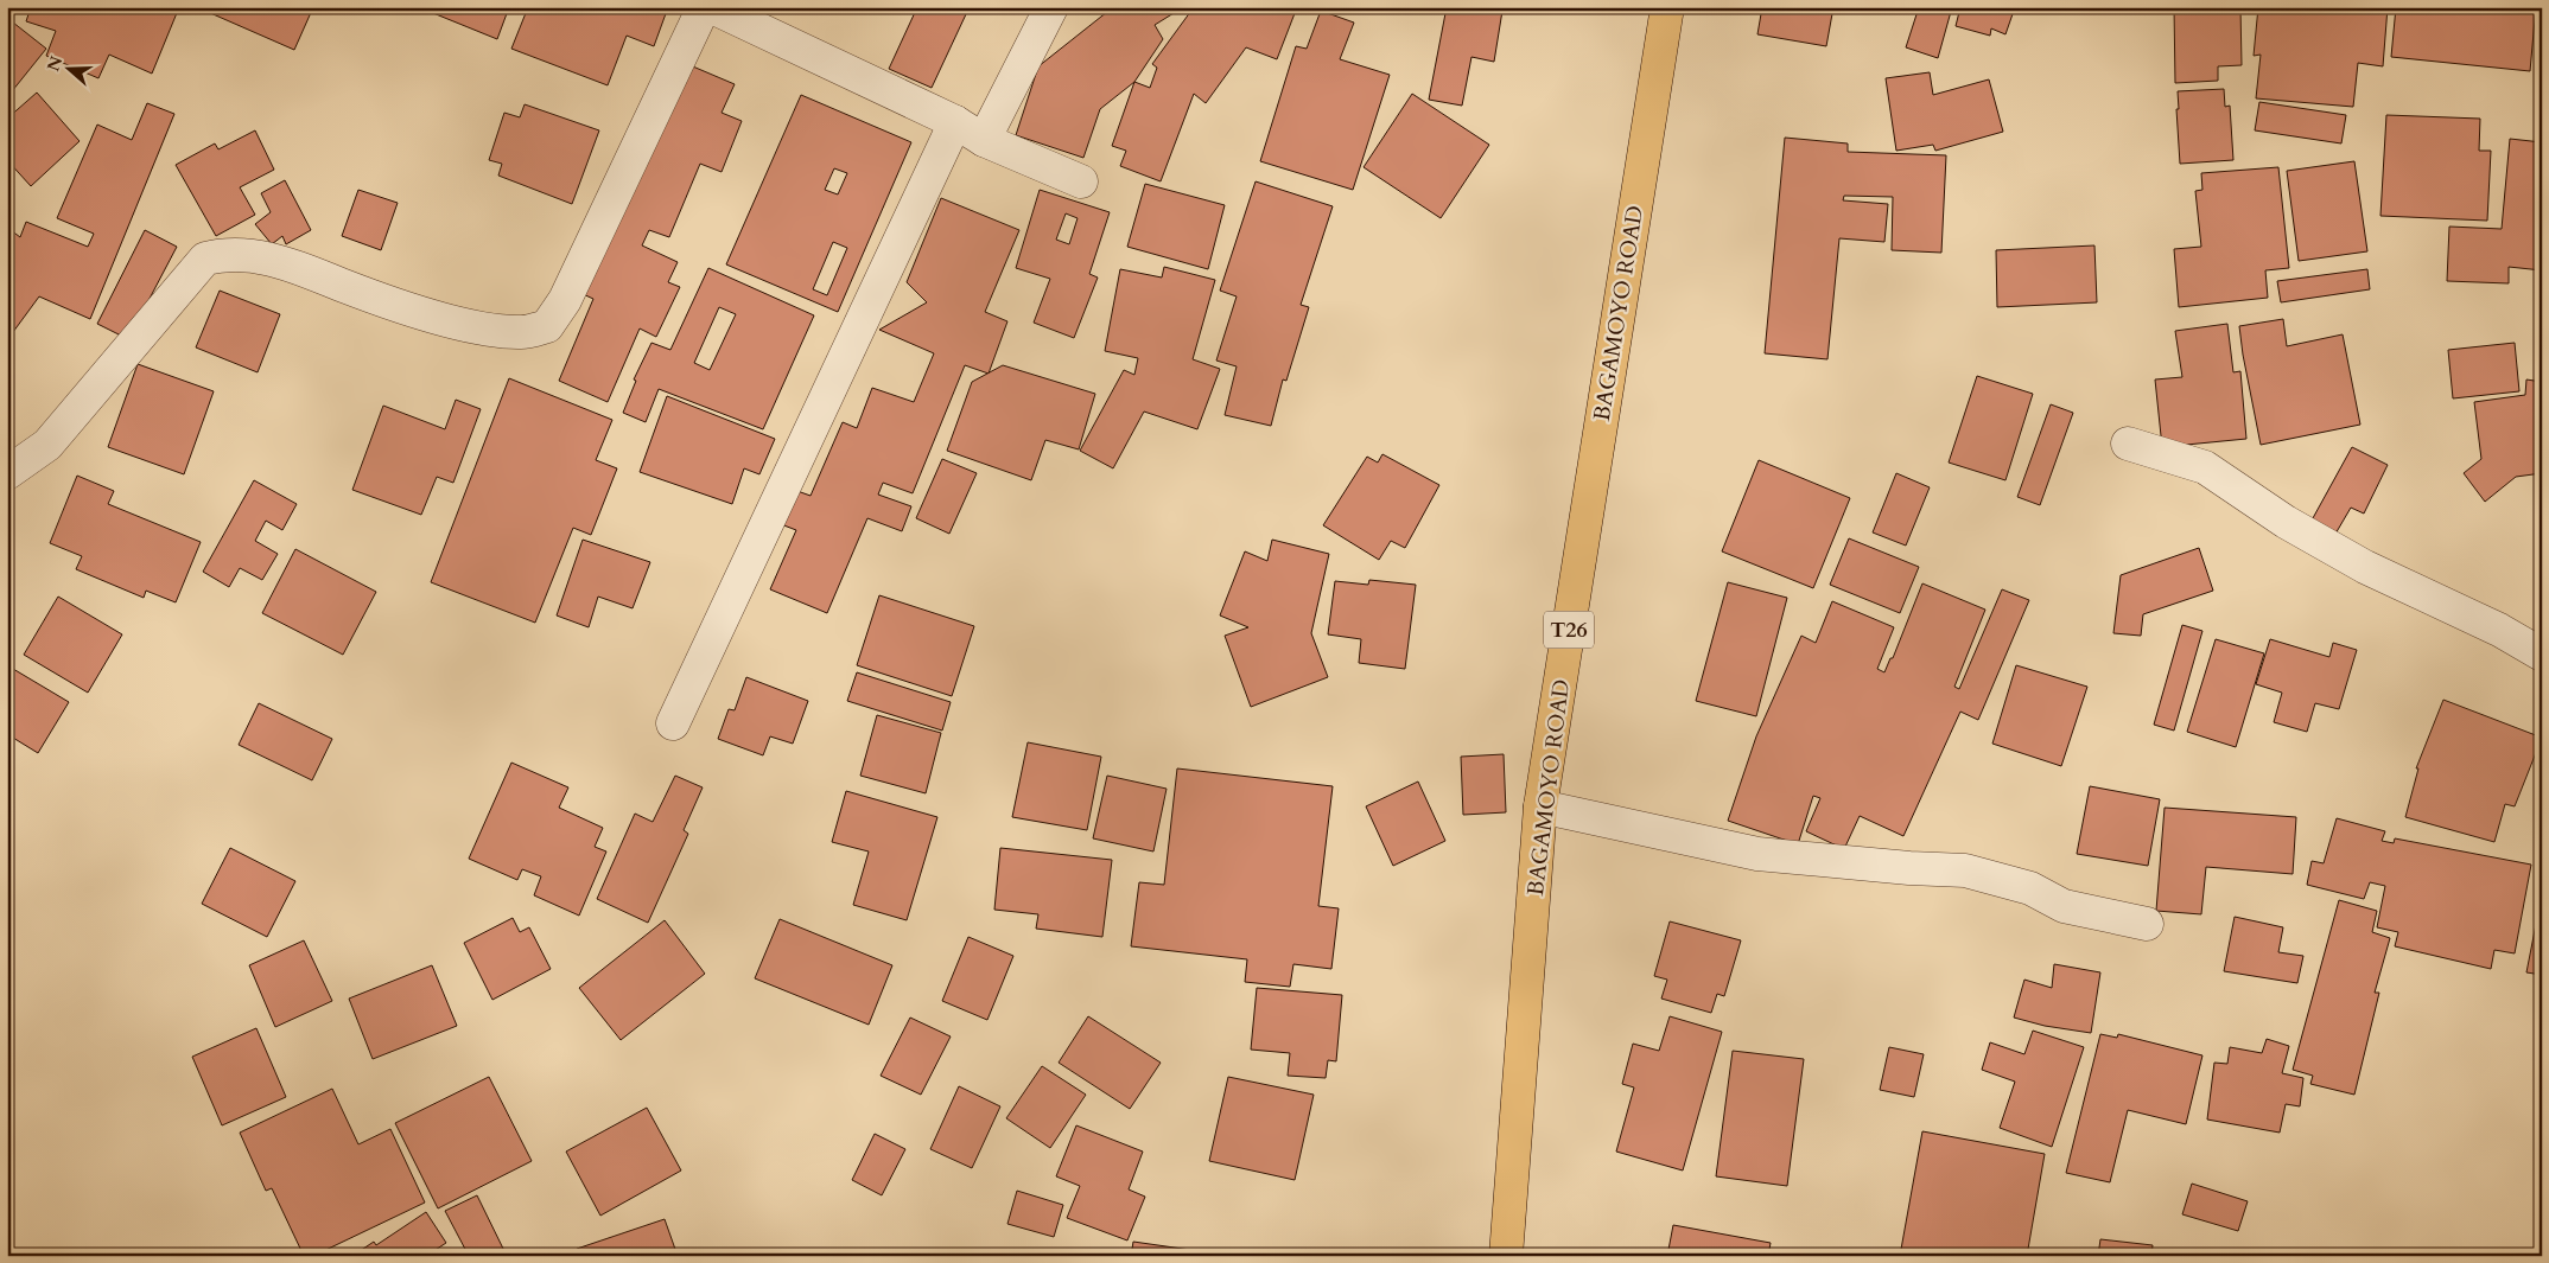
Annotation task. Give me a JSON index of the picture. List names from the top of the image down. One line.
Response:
{"streets":{"highway":["BAGAMOYO ROAD","T26"]},"north":"left"}
